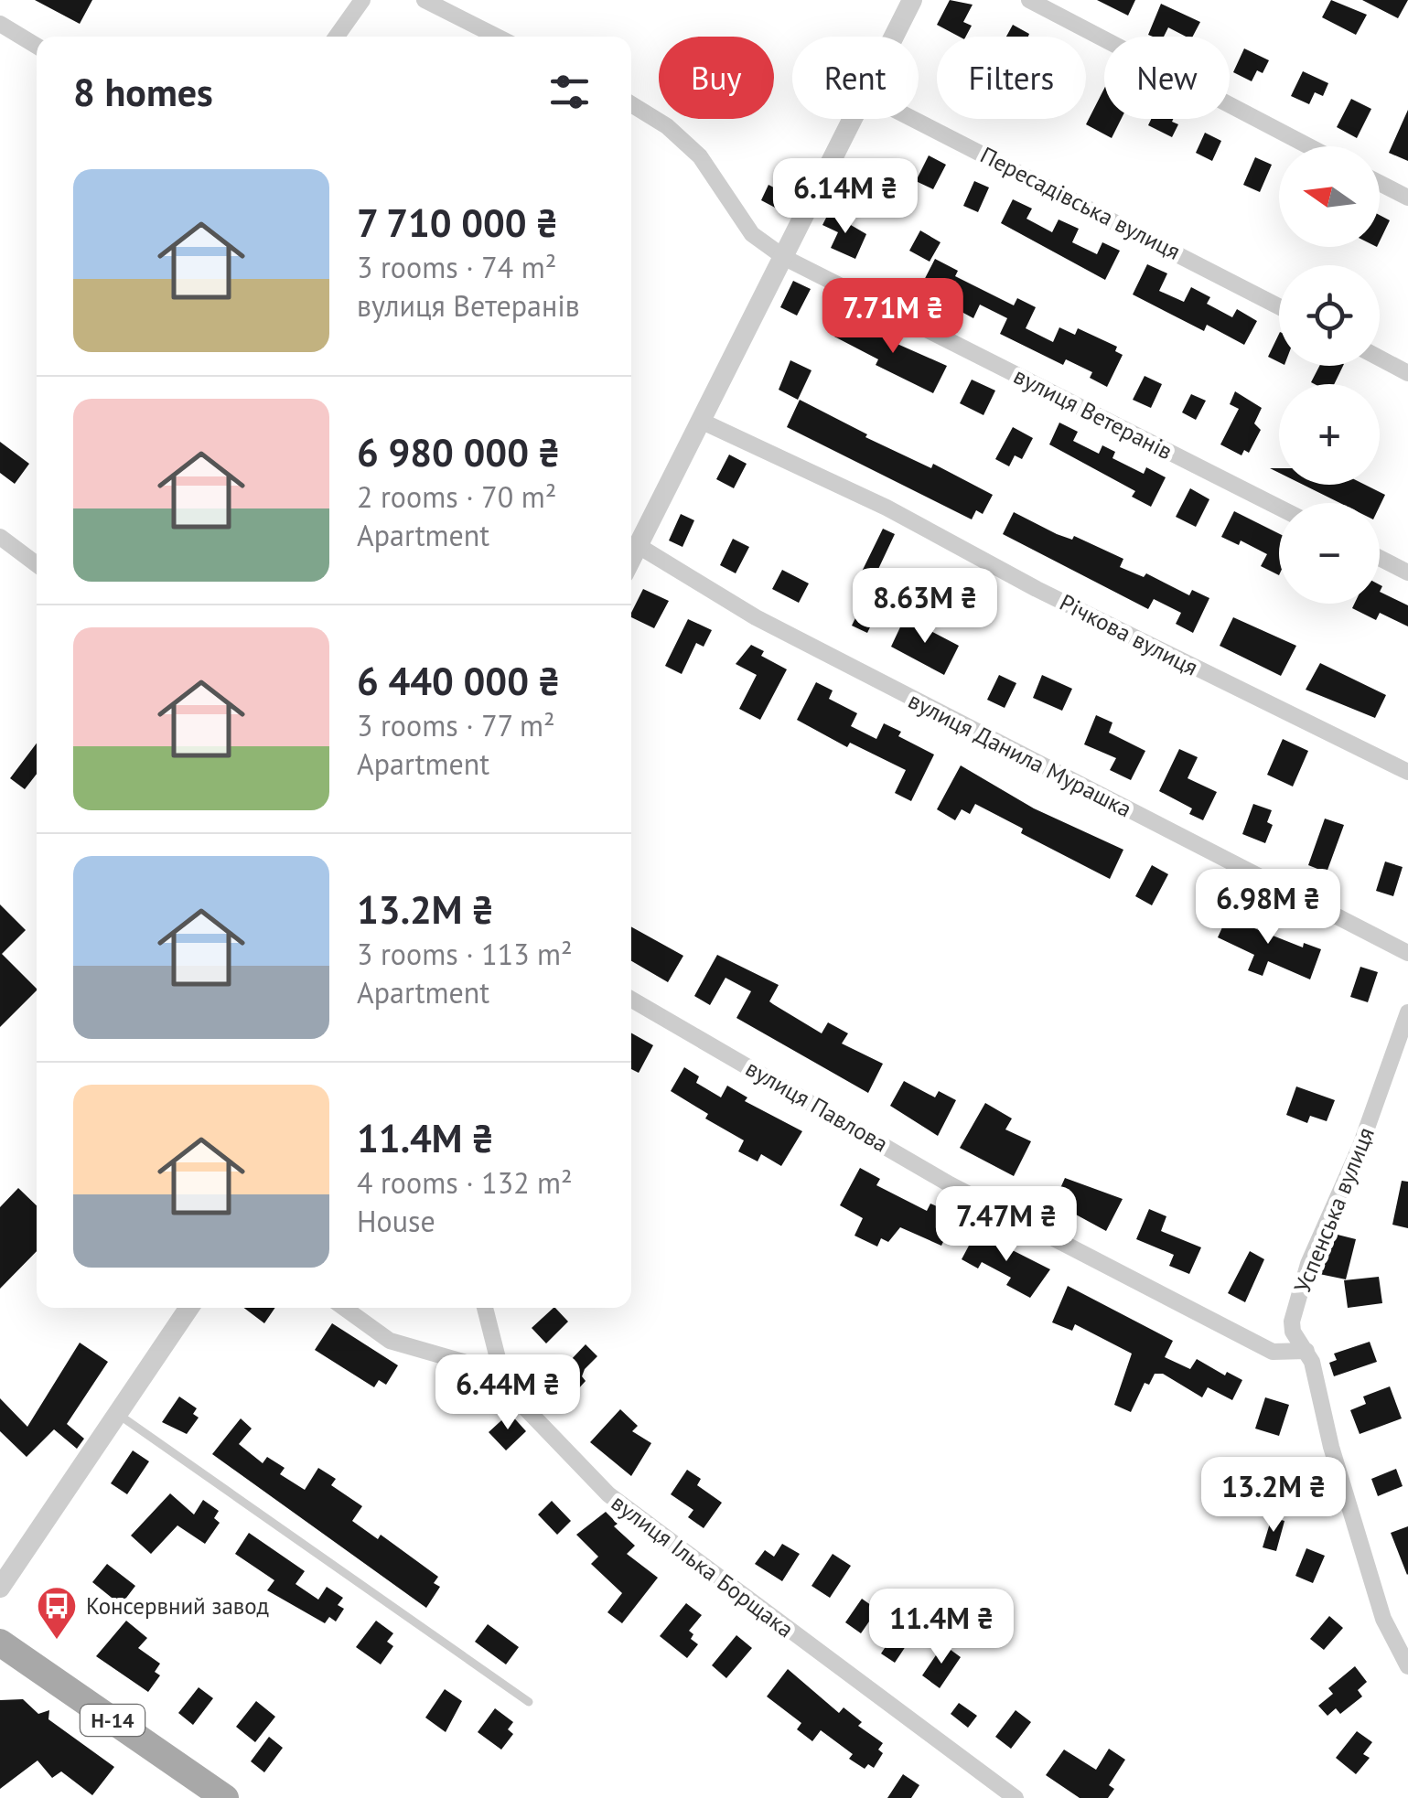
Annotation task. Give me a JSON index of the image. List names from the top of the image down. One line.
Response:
{"streets":{"main road":["Н-14"],"street":["Пересадівська вулиця","вулиця Ветеранів","Річкова вулиця","вулиця Данила Мурашка","вулиця Павлова","Успенська вулиця","вулиця Ілька Борщака"]},"crossings":[["вулиця Павлова","Успенська вулиця"]],"places":{"bus stop":["Консервний завод"]},"north":"left","page":{"chip":["Buy","Rent","Filters","New"],"heading":"8 homes","map_buttons":["+","−"],"list":[{"name":"7 710 000 ₴","note":"3 rooms · 74 m² · вулиця Ветеранів"},{"name":"6 980 000 ₴","note":"2 rooms · 70 m² · Apartment"},{"name":"6 440 000 ₴","note":"3 rooms · 77 m² · Apartment"},{"name":"13.2M ₴","note":"3 rooms · 113 m² · Apartment"},{"name":"11.4M ₴","note":"4 rooms · 132 m² · House"}],"price":["6.14M ₴","7.71M ₴","8.63M ₴","6.98M ₴","7.47M ₴","6.44M ₴","13.2M ₴","11.4M ₴"]}}
